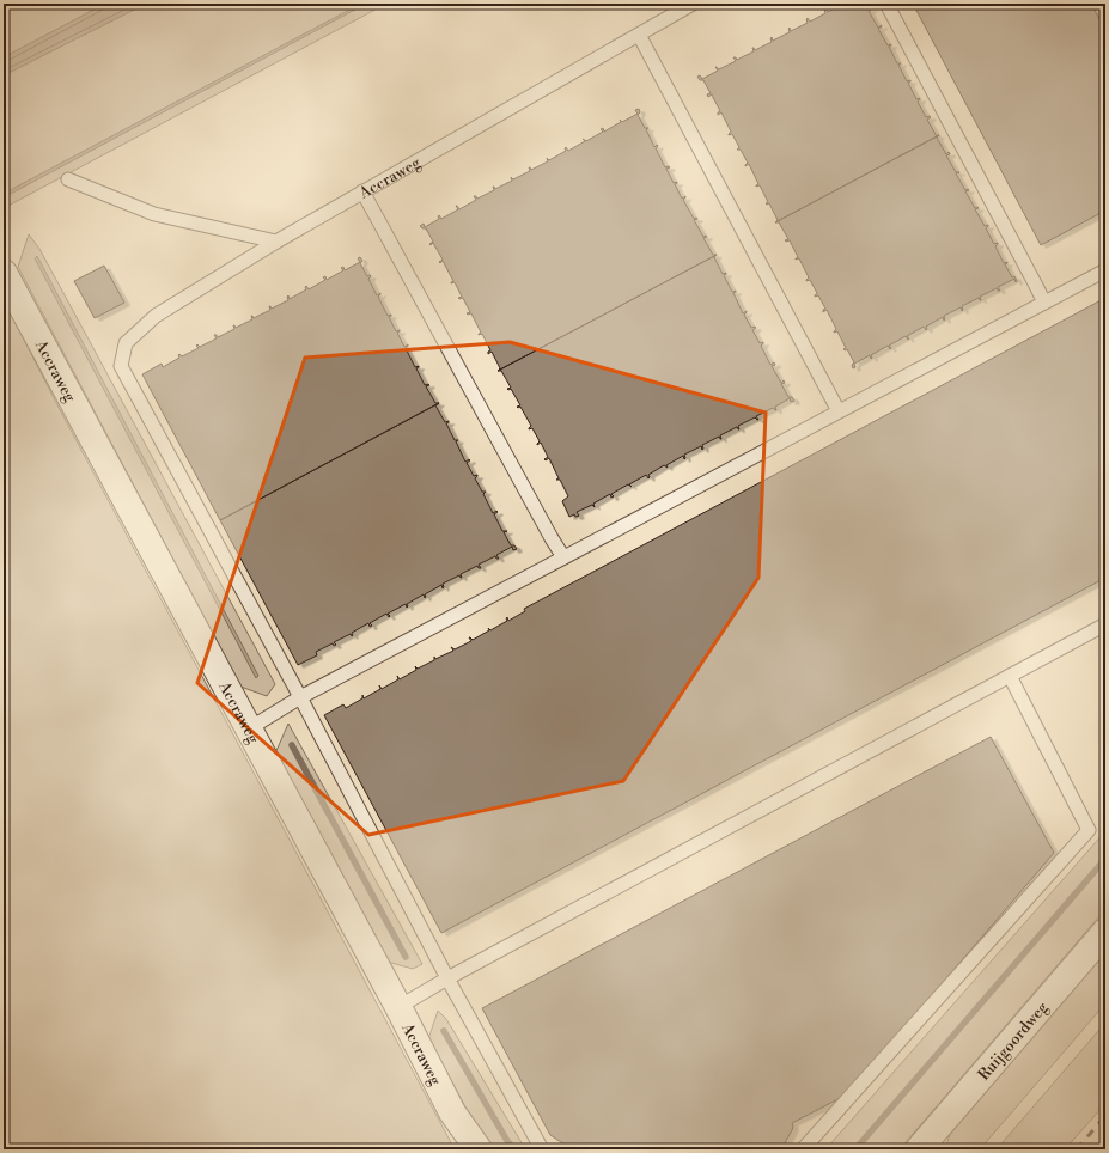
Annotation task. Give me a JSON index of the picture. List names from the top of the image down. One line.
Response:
{"streets":{"street":["Accraweg","Ruijgoordweg"]}}
